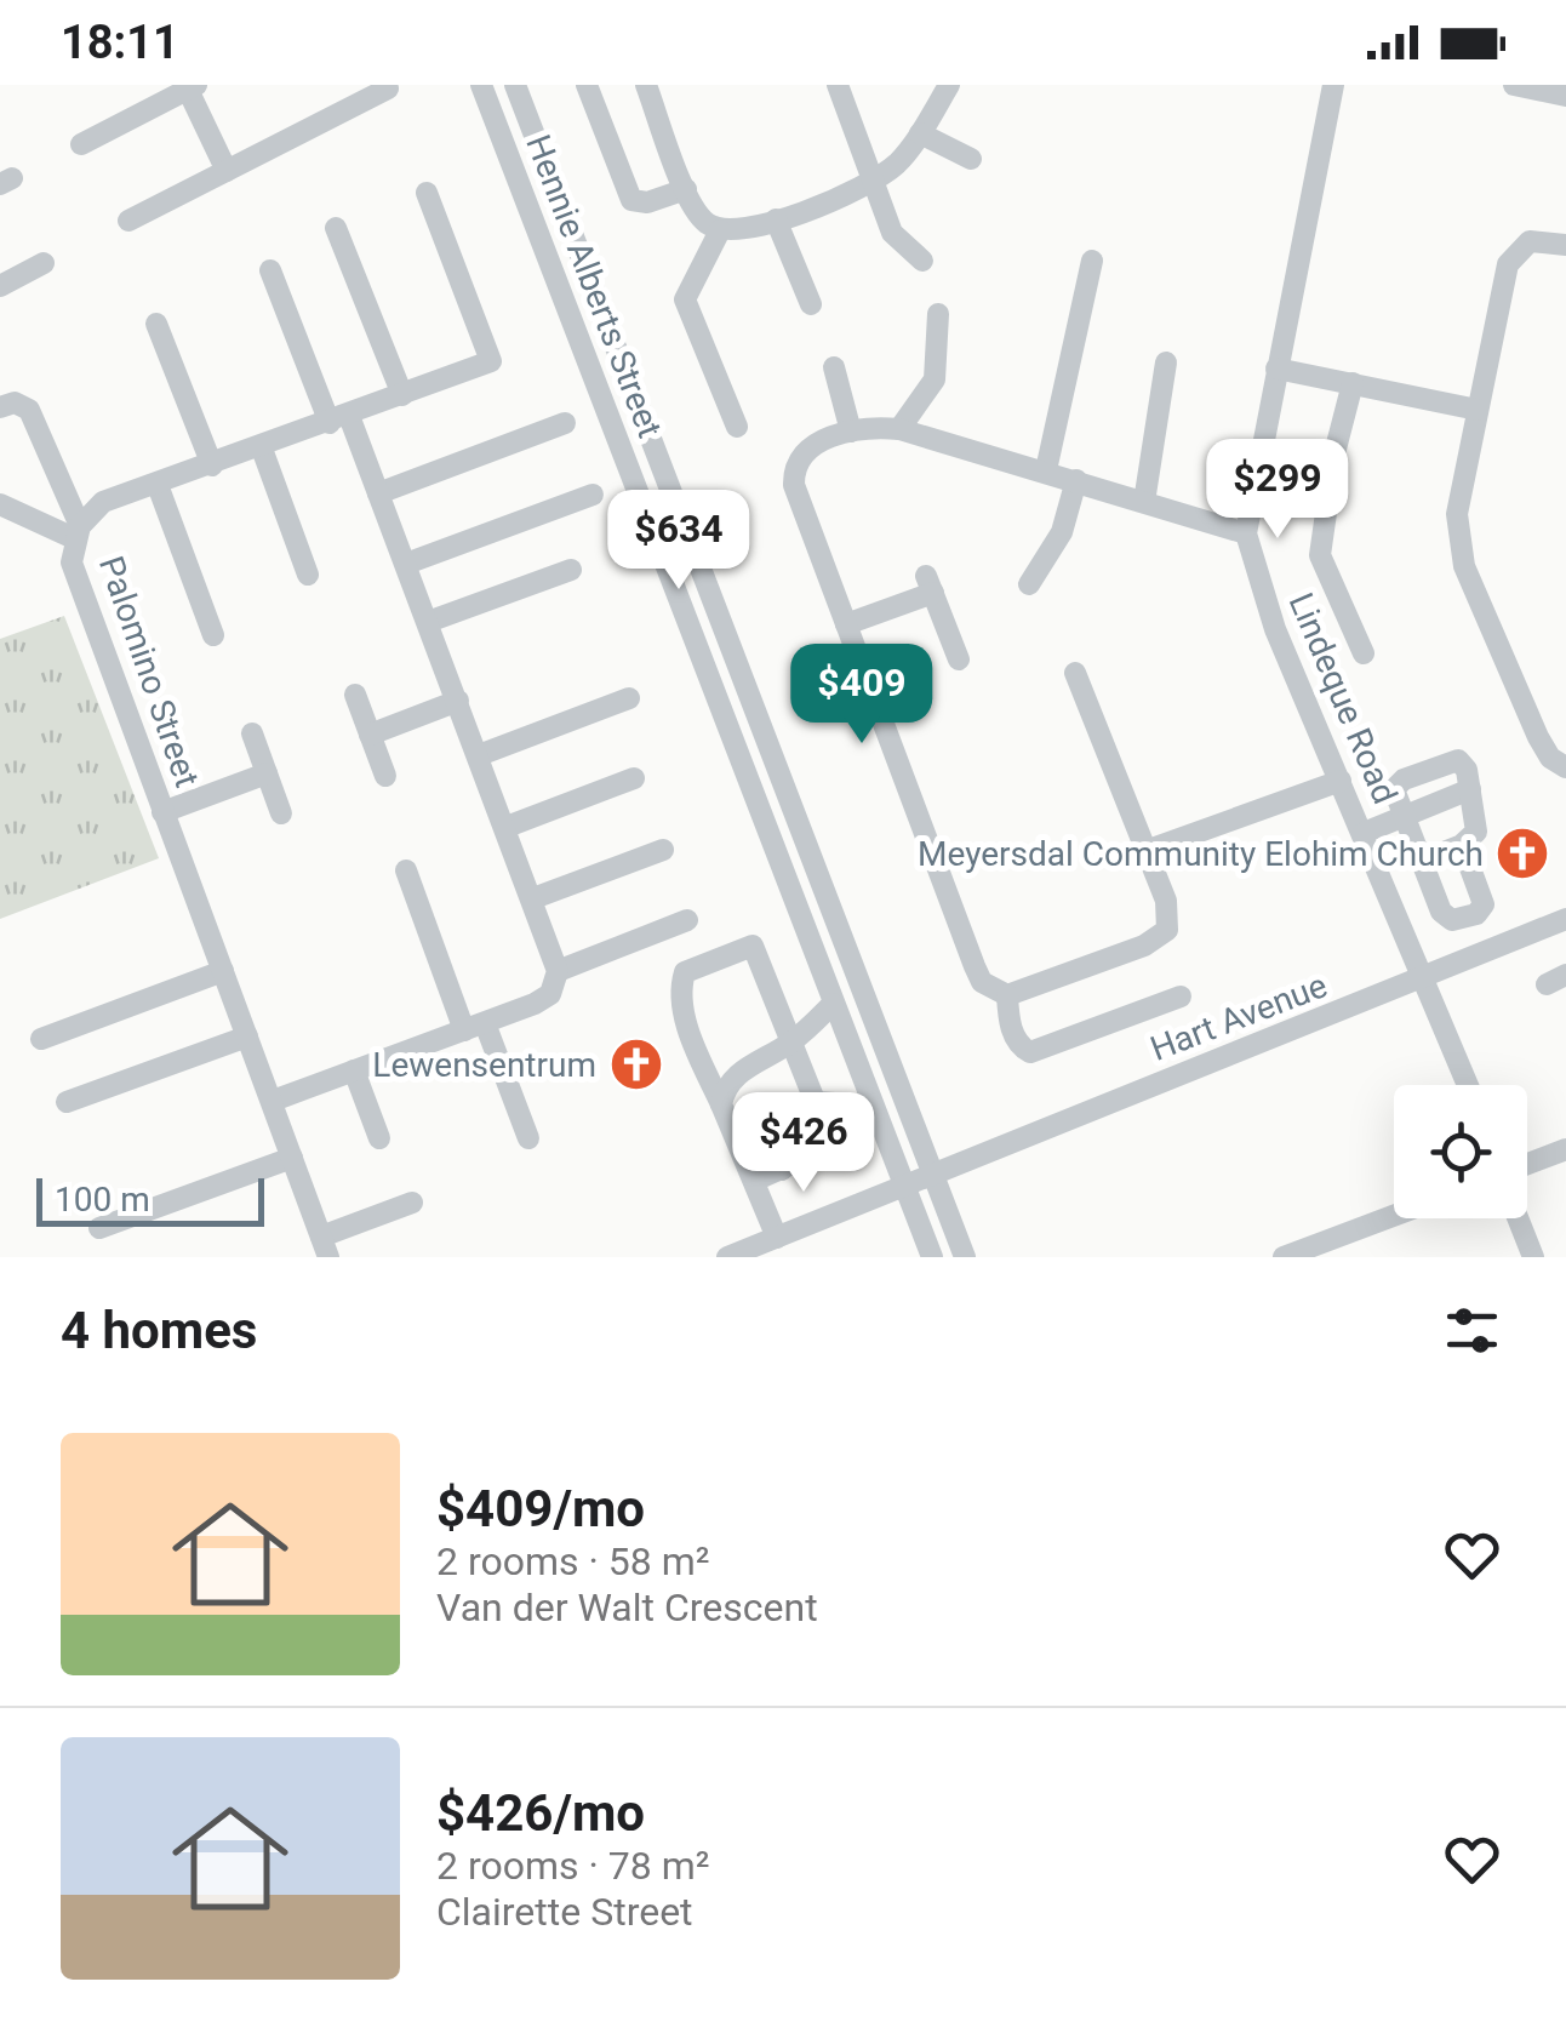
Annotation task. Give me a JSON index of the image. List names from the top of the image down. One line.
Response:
{"streets":{"street":["Hennie Alberts Street","Palomino Street","Lindeque Road","Hart Avenue"]},"crossings":[["Hennie Alberts Street","Hart Avenue"],["Lindeque Road","Hart Avenue"]],"places":{"church":["Meyersdal Community Elohim Church","Lewensentrum"]},"scale_bar":"100 m","page":{"status":"18:11","price":["$299","$634","$409","$426"],"scale":"100 m","heading":"4 homes","list":[{"name":"$409/mo","note":"2 rooms · 58 m² · Van der Walt Crescent"},{"name":"$426/mo","note":"2 rooms · 78 m² · Clairette Street"}]}}
